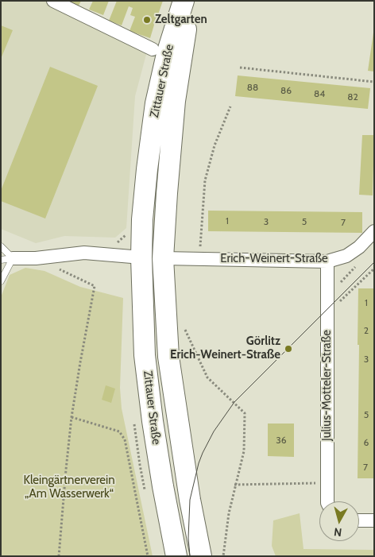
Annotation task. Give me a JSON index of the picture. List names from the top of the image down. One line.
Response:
{"streets":{"main road":["Zittauer Straße"],"street":["Erich-Weinert-Straße","Julius-Motteler-Straße"]},"crossings":[["Zittauer Straße","Erich-Weinert-Straße"],["Erich-Weinert-Straße","Julius-Motteler-Straße"]],"parks":["Kleingärtnerverein „Am Wasserwerk“"],"places":["Zeltgarten","Görlitz Erich-Weinert-Straße"],"house_numbers":["88","86","84","82","1","3","5","7","1","2","3","5","36","6","7"],"north":"bottom"}
